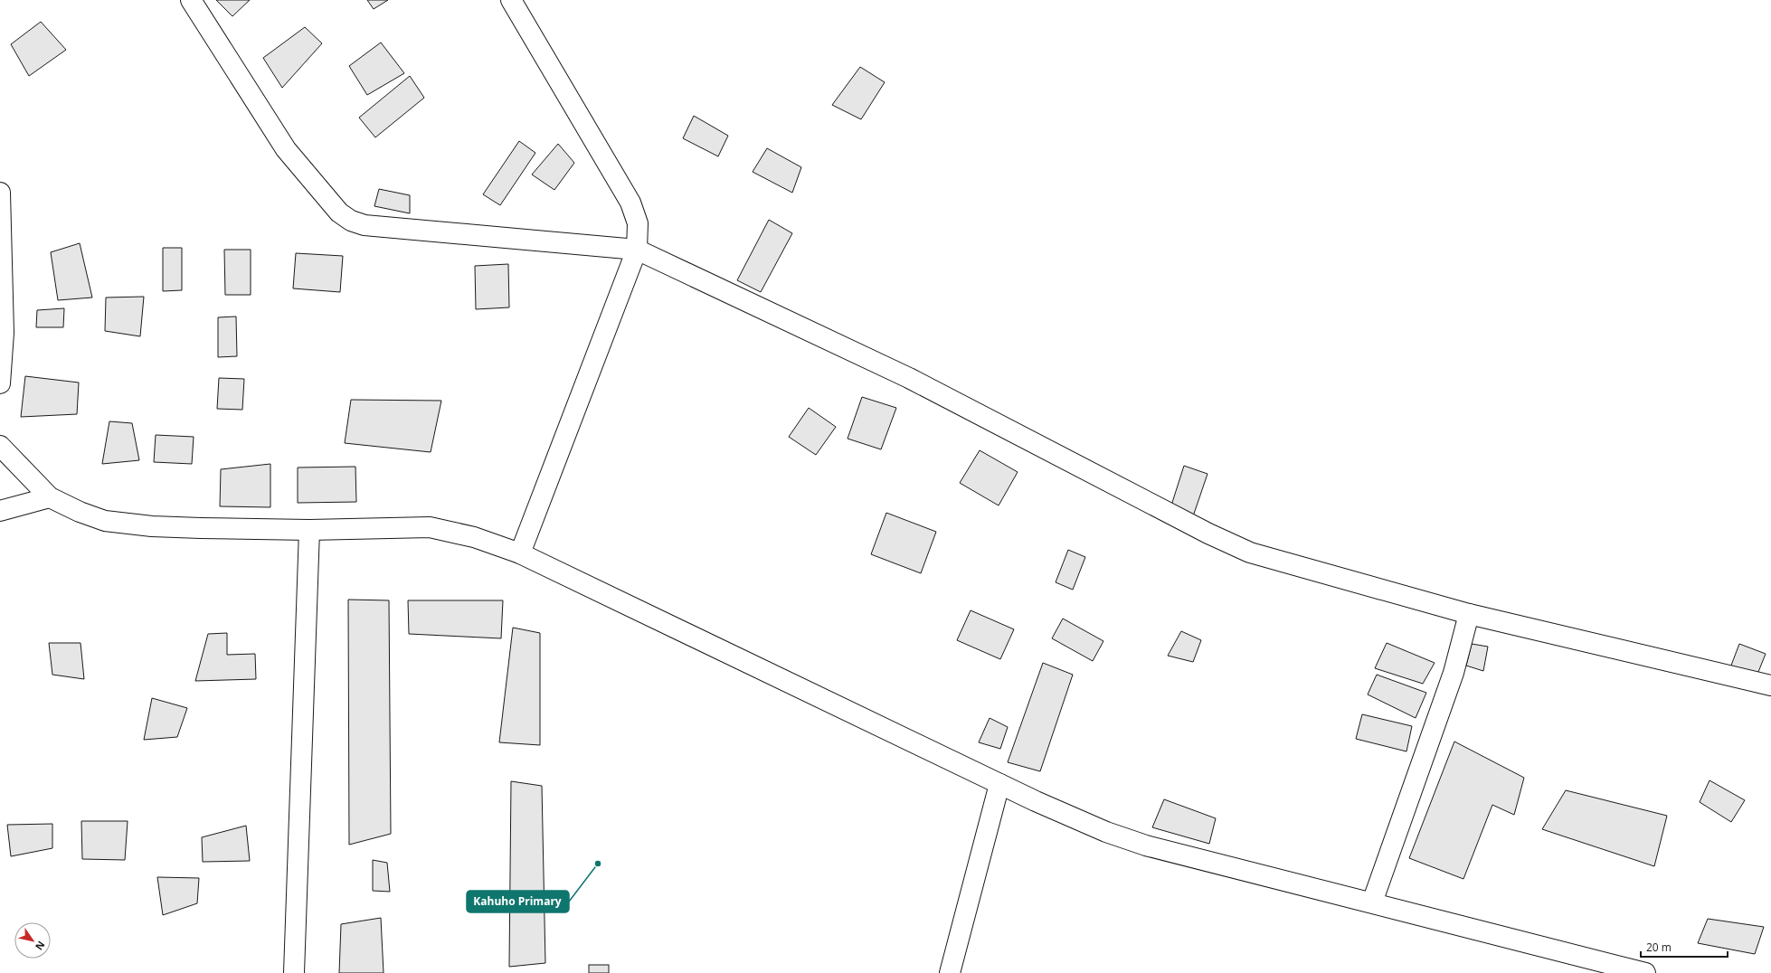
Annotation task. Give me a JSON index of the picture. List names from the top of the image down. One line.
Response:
{"places":["Kahuho Primary"],"scale_bar":"20 m","north":"bottom right"}
